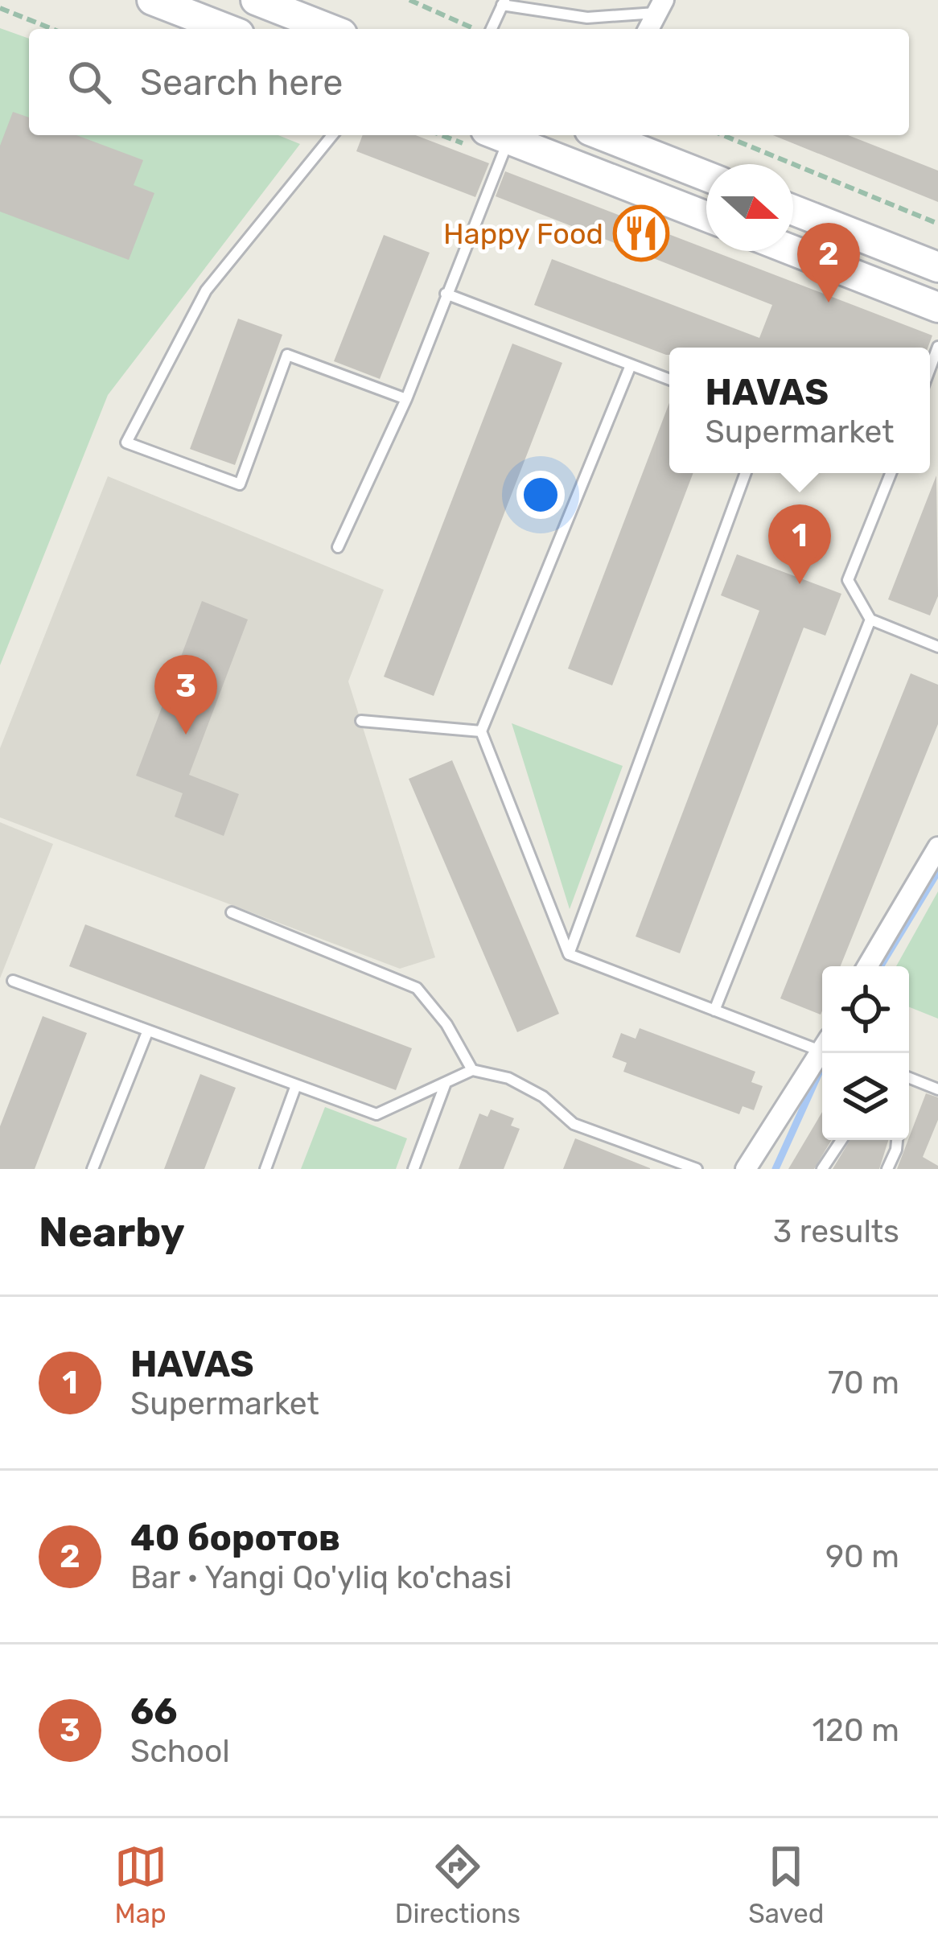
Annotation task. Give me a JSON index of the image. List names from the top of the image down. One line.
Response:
{"places":{"restaurant":["Happy Food"]},"north":"right","page":{"search":"Search here","pins":["2","1","3"],"popup":["HAVAS","Supermarket"],"heading":["Nearby","3 results"],"list":[{"mark":"1","name":"HAVAS","note":"Supermarket","value":"70 m"},{"mark":"2","name":"40 боротов","note":"Bar · Yangi Qo'yliq ko'chasi","value":"90 m"},{"mark":"3","name":"66","note":"School","value":"120 m"}],"nav":["Map","Directions","Saved"]}}
